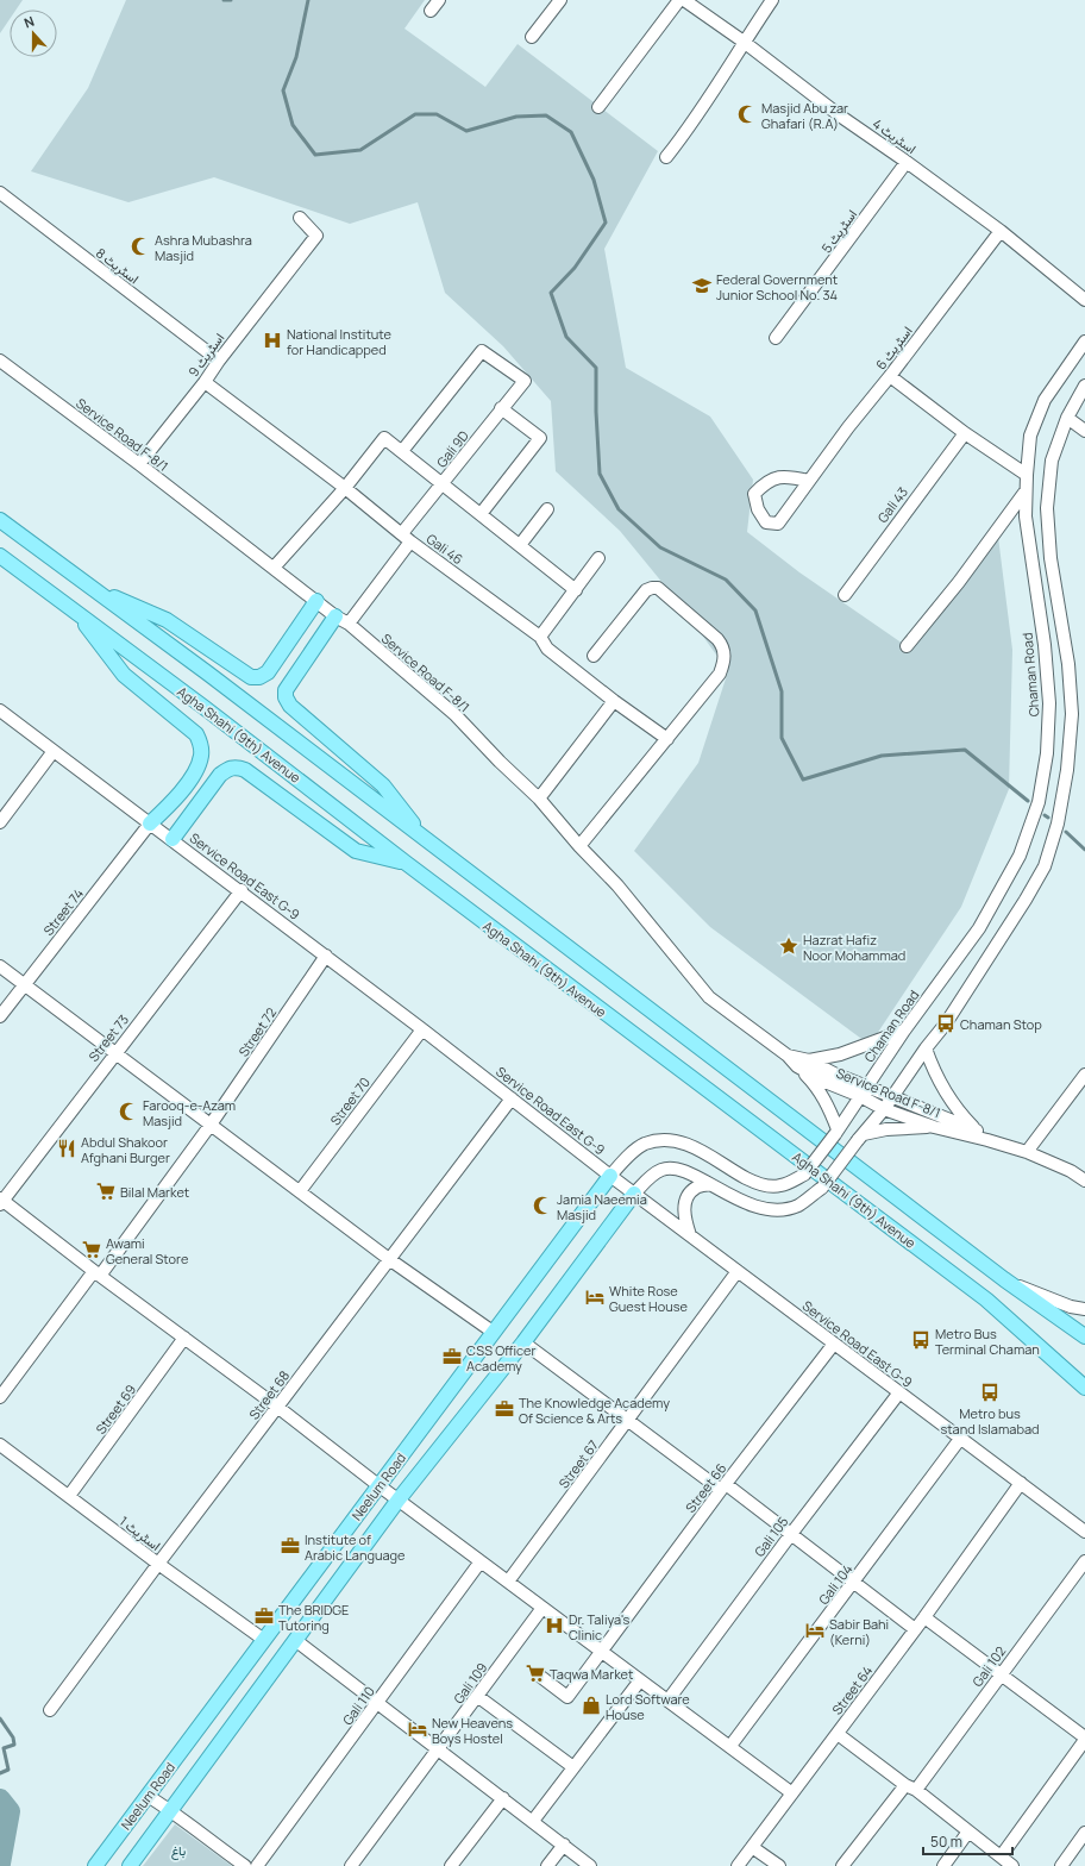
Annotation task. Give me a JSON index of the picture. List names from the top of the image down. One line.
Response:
{"streets":{"main road":["Agha Shahi (9th) Avenue","Neelum Road"],"street":["اسٹریٹ 4","اسٹریٹ 5","اسٹریٹ 8","اسٹریٹ 6","اسٹریٹ 9","Service Road F-8/1","Gali 9D","Gali 43","Gali 46","Chaman Road","Service Road East G-9","Street 74","Street 72","Street 73","Street 70","Street 68","Street 69","Street 67","Street 66","اسٹریٹ 1","Gali 105","Gali 104","Gali 102","Gali 109","Street 64","Gali 110"]},"crossings":[["اسٹریٹ 4","اسٹریٹ 5"],["اسٹریٹ 4","اسٹریٹ 6"],["اسٹریٹ 8","اسٹریٹ 9"],["اسٹریٹ 9","Service Road F-8/1"],["اسٹریٹ 9","Gali 46"],["Service Road F-8/1","Gali 9D"],["Service Road F-8/1","Chaman Road"],["Gali 9D","Gali 46"],["Chaman Road","Service Road East G-9"],["Chaman Road","Neelum Road"],["Service Road East G-9","Street 74"],["Service Road East G-9","Street 72"],["Service Road East G-9","Street 73"],["Service Road East G-9","Street 70"],["Service Road East G-9","Street 68"],["Service Road East G-9","Street 67"],["Service Road East G-9","Neelum Road"],["Service Road East G-9","Street 66"],["Service Road East G-9","Gali 105"],["Service Road East G-9","Gali 104"],["Service Road East G-9","Street 64"],["Street 68","اسٹریٹ 1"],["Street 69","اسٹریٹ 1"],["Neelum Road","اسٹریٹ 1"]],"parks":["باغ"],"places":{"mosque":["Masjid Abu zar Ghafari (R.A)","Ashra Mubashra Masjid","Farooq-e-Azam Masjid","Jamia Naeemia Masjid"],"school or university":["Federal Government Junior School No. 34"],"hospital":["National Institute for Handicapped","Dr. Taliya's Clinic"],"place":["Hazrat Hafiz Noor Mohammad"],"bus stop":["Chaman Stop","Metro Bus Terminal Chaman","Metro bus stand Islamabad"],"restaurant":["Abdul Shakoor Afghani Burger"],"supermarket":["Bilal Market","Awami General Store","Taqwa Market"],"hotel":["White Rose Guest House","Sabir Bahi (Kerni)","New Heavens Boys Hostel"],"office":["CSS Officer Academy","The Knowledge Academy Of Science & Arts","Institute of Arabic Language","The BRIDGE Tutoring"],"shop":["Lord Software House"]},"scale_bar":"50 m","north":"top"}
